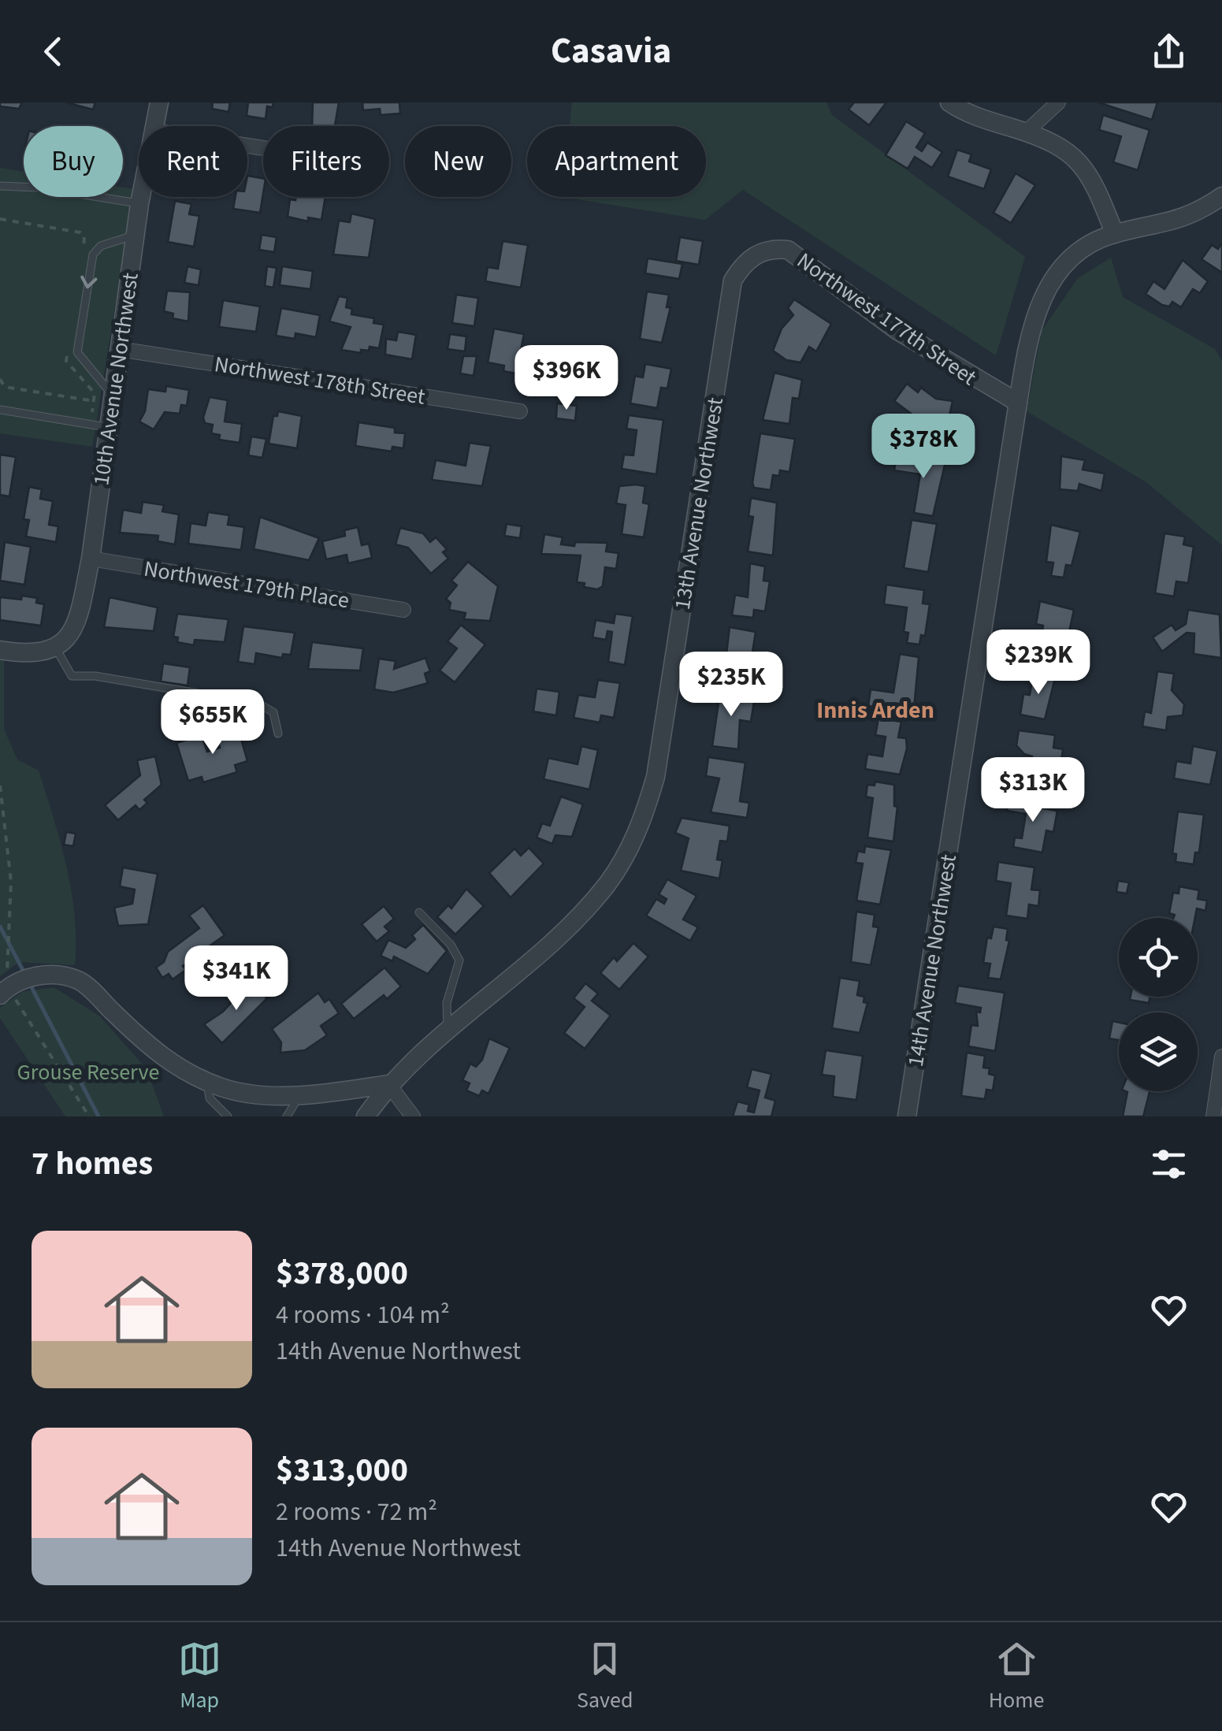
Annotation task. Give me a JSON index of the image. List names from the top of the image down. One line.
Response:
{"streets":{"street":["Northwest 177th Street","10th Avenue Northwest","Northwest 178th Street","13th Avenue Northwest","Northwest 179th Place","14th Avenue Northwest"]},"crossings":[["Northwest 177th Street","13th Avenue Northwest"],["Northwest 177th Street","14th Avenue Northwest"],["10th Avenue Northwest","Northwest 178th Street"],["10th Avenue Northwest","Northwest 179th Place"]],"districts":["Innis Arden"],"parks":["Grouse Reserve"],"page":{"header":"Casavia","chip":["Buy","Rent","Filters","New","Apartment"],"price":["$396K","$378K","$239K","$235K","$655K","$313K","$341K"],"heading":"7 homes","list":[{"name":"$378,000","note":"4 rooms · 104 m² · 14th Avenue Northwest"},{"name":"$313,000","note":"2 rooms · 72 m² · 14th Avenue Northwest"}],"tabs":["Map","Saved","Home"]}}
